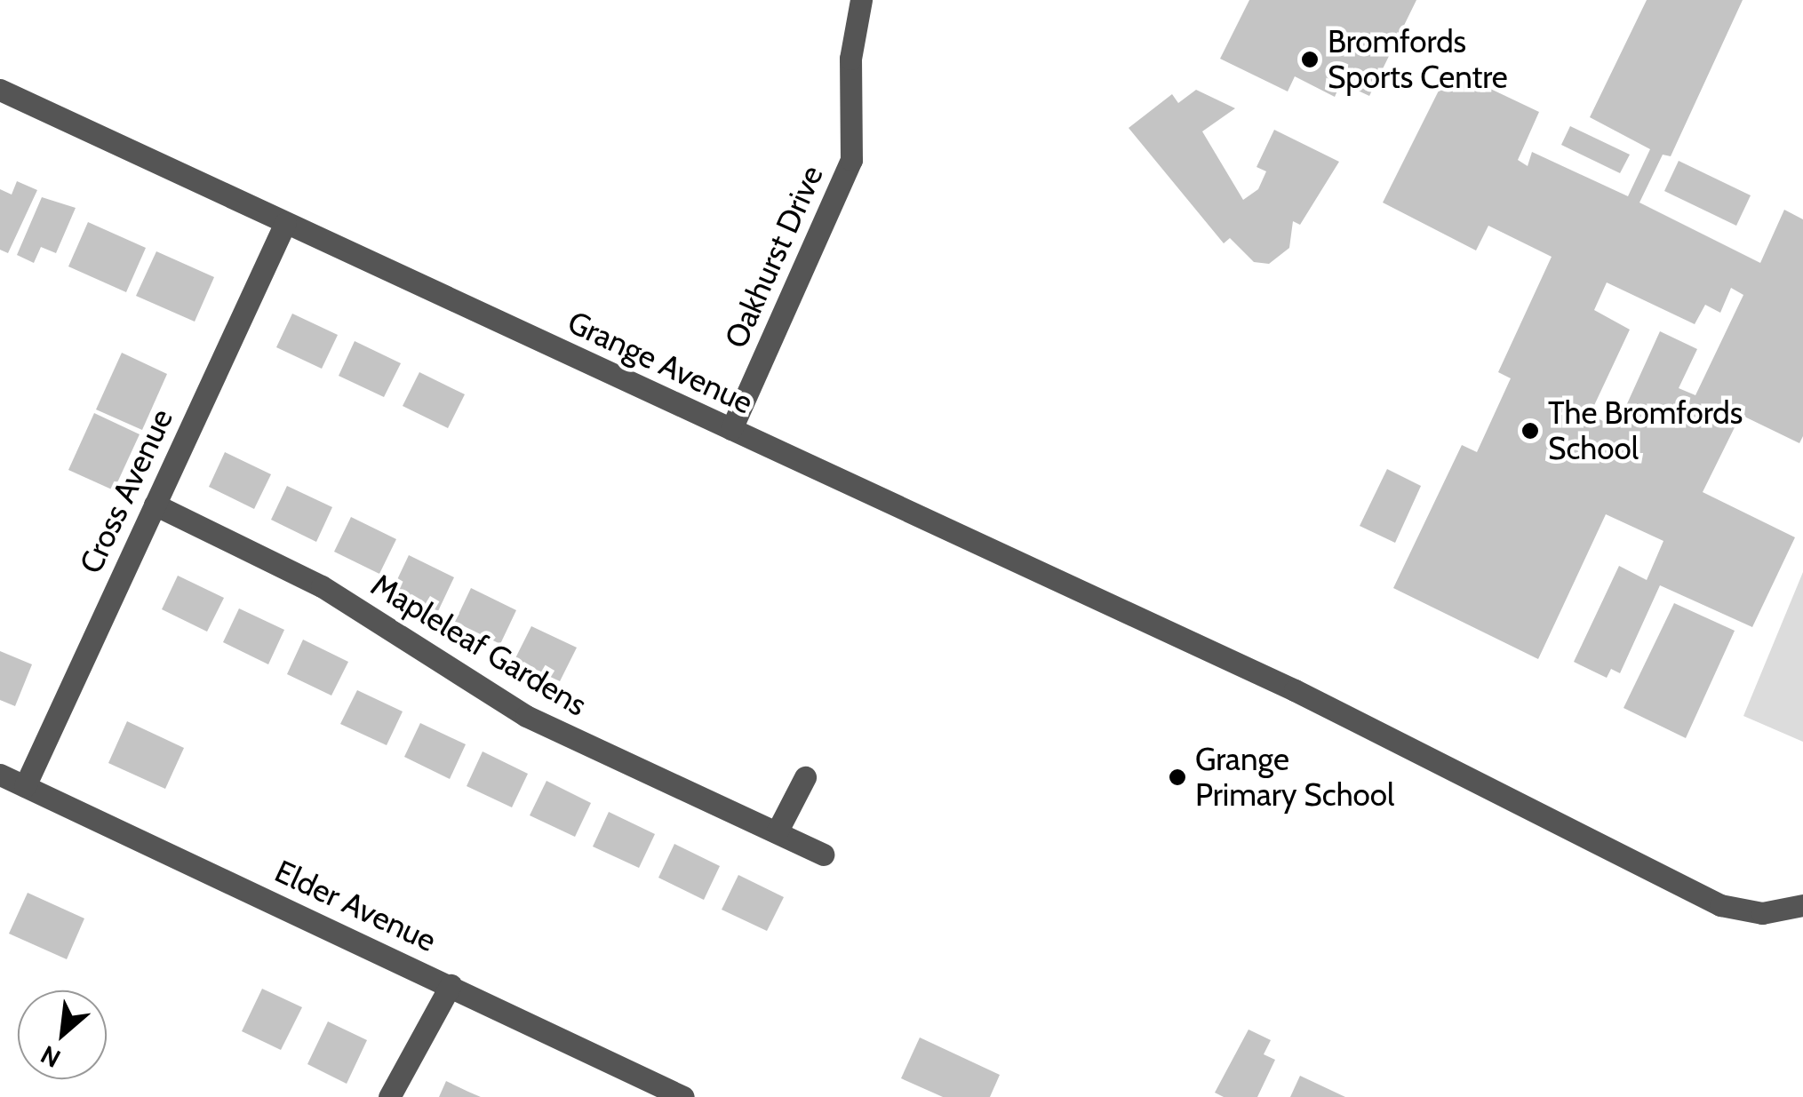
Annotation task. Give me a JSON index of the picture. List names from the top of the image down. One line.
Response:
{"streets":{"street":["Oakhurst Drive","Grange Avenue","Cross Avenue","Mapleleaf Gardens","Elder Avenue"]},"crossings":[["Oakhurst Drive","Grange Avenue"],["Grange Avenue","Cross Avenue"],["Cross Avenue","Mapleleaf Gardens"],["Cross Avenue","Elder Avenue"]],"places":["Bromfords Sports Centre","The Bromfords School","Grange Primary School"],"north":"bottom left"}
